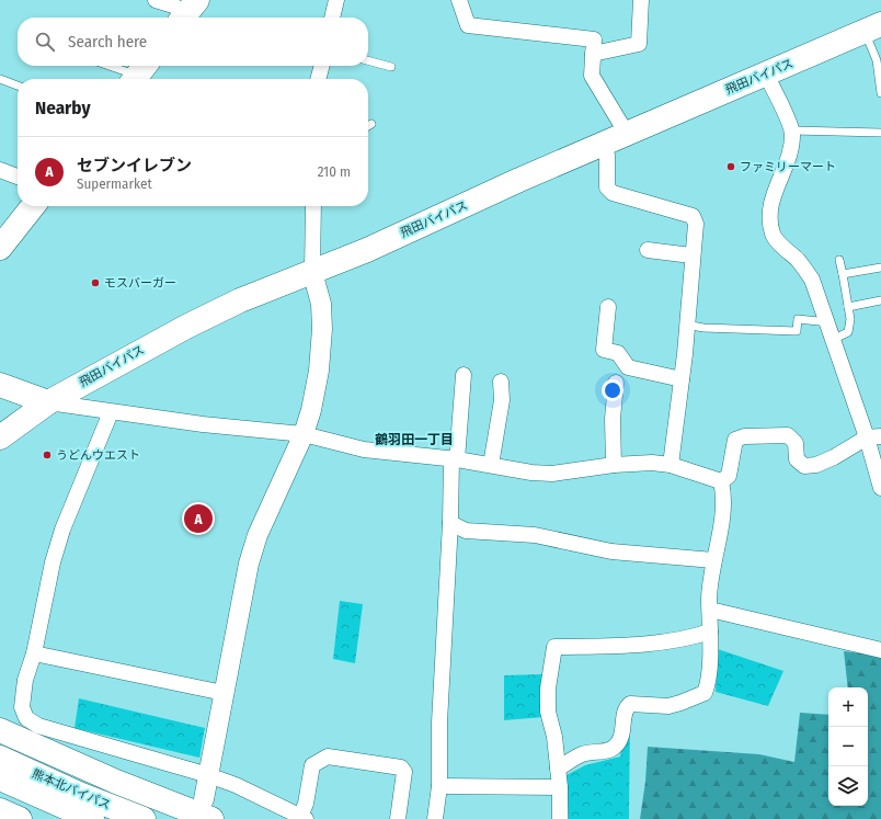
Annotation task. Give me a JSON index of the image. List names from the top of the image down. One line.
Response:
{"streets":{"main road":["飛田バイパス","熊本北バイパス"]},"districts":["鶴羽田一丁目"],"places":["ファミリーマート","モスバーガー","うどんウエスト"],"page":{"search":"Search here","heading":"Nearby","list":[{"mark":"A","name":"セブンイレブン","note":"Supermarket","value":"210 m"}],"pins":"A","map_buttons":["+","−"]}}
